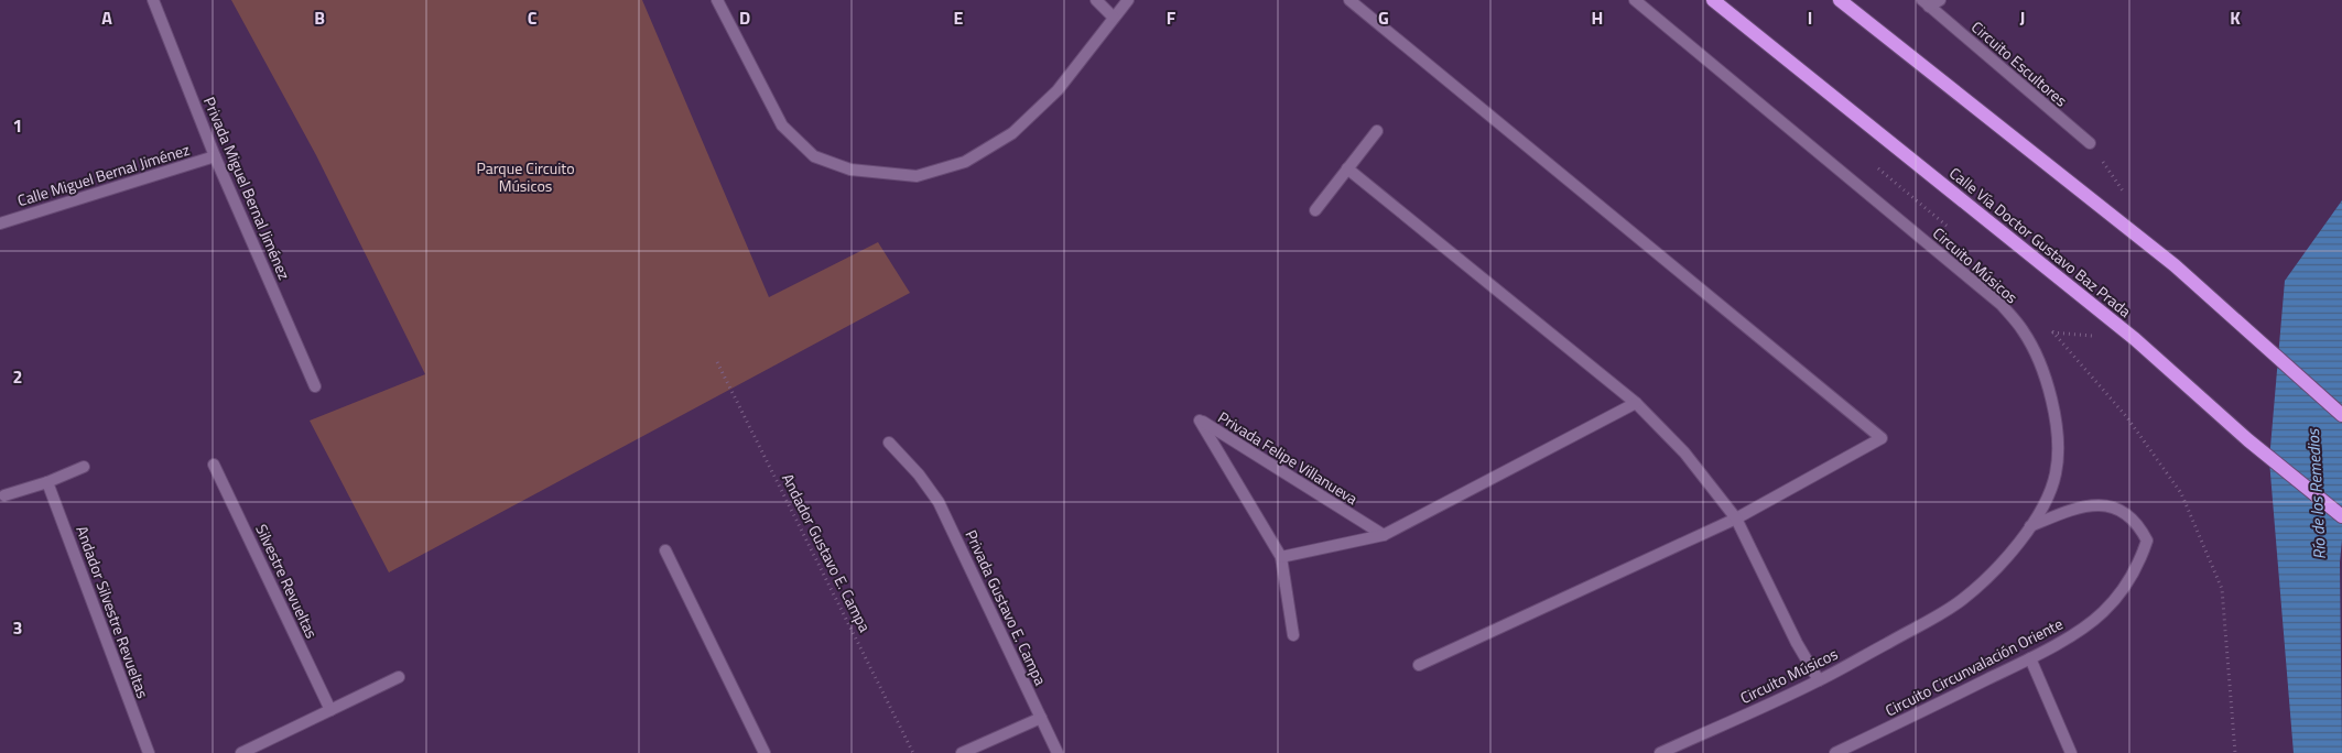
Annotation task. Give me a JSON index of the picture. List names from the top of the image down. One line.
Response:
{"streets":{"main road":["Calle Vía Doctor Gustavo Baz Prada"],"street":["Circuito Escultores","Calle Miguel Bernal Jiménez","Privada Miguel Bernal Jiménez","Circuito Músicos","Privada Felipe Villanueva","Silvestre Revueltas","Privada Gustavo E. Campa","Andador Silvestre Revueltas","Circuito Circunvalación Oriente"],"path":["Andador Gustavo E. Campa"]},"crossings":[["Calle Miguel Bernal Jiménez","Privada Miguel Bernal Jiménez"],["Circuito Músicos","Circuito Circunvalación Oriente"]],"water":["Río de los Remedios"],"parks":["Parque Circuito Músicos"],"grid":{"columns":["A","B","C","D","E","F","G","H","I","J","K"],"rows":["1","2","3"]}}
